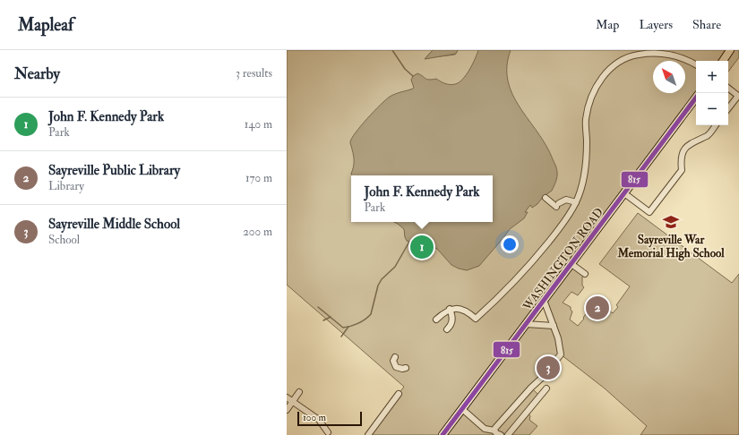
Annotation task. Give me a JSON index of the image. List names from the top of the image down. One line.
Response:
{"streets":{"main road":["WASHINGTON ROAD"]},"places":{"school or university":["Sayreville War Memorial High School"]},"lines":["transit line 815"],"scale_bar":"100 m","north":"top left","page":{"header":"Mapleaf","nav":["Map","Layers","Share"],"heading":["Nearby","3 results"],"map_buttons":["+","−"],"list":[{"mark":"1","name":"John F. Kennedy Park","note":"Park","value":"140 m"},{"mark":"2","name":"Sayreville Public Library","note":"Library","value":"170 m"},{"mark":"3","name":"Sayreville Middle School","note":"School","value":"200 m"}],"popup":["John F. Kennedy Park","Park"],"pins":["1","2","3"],"scale":"100 m"}}
